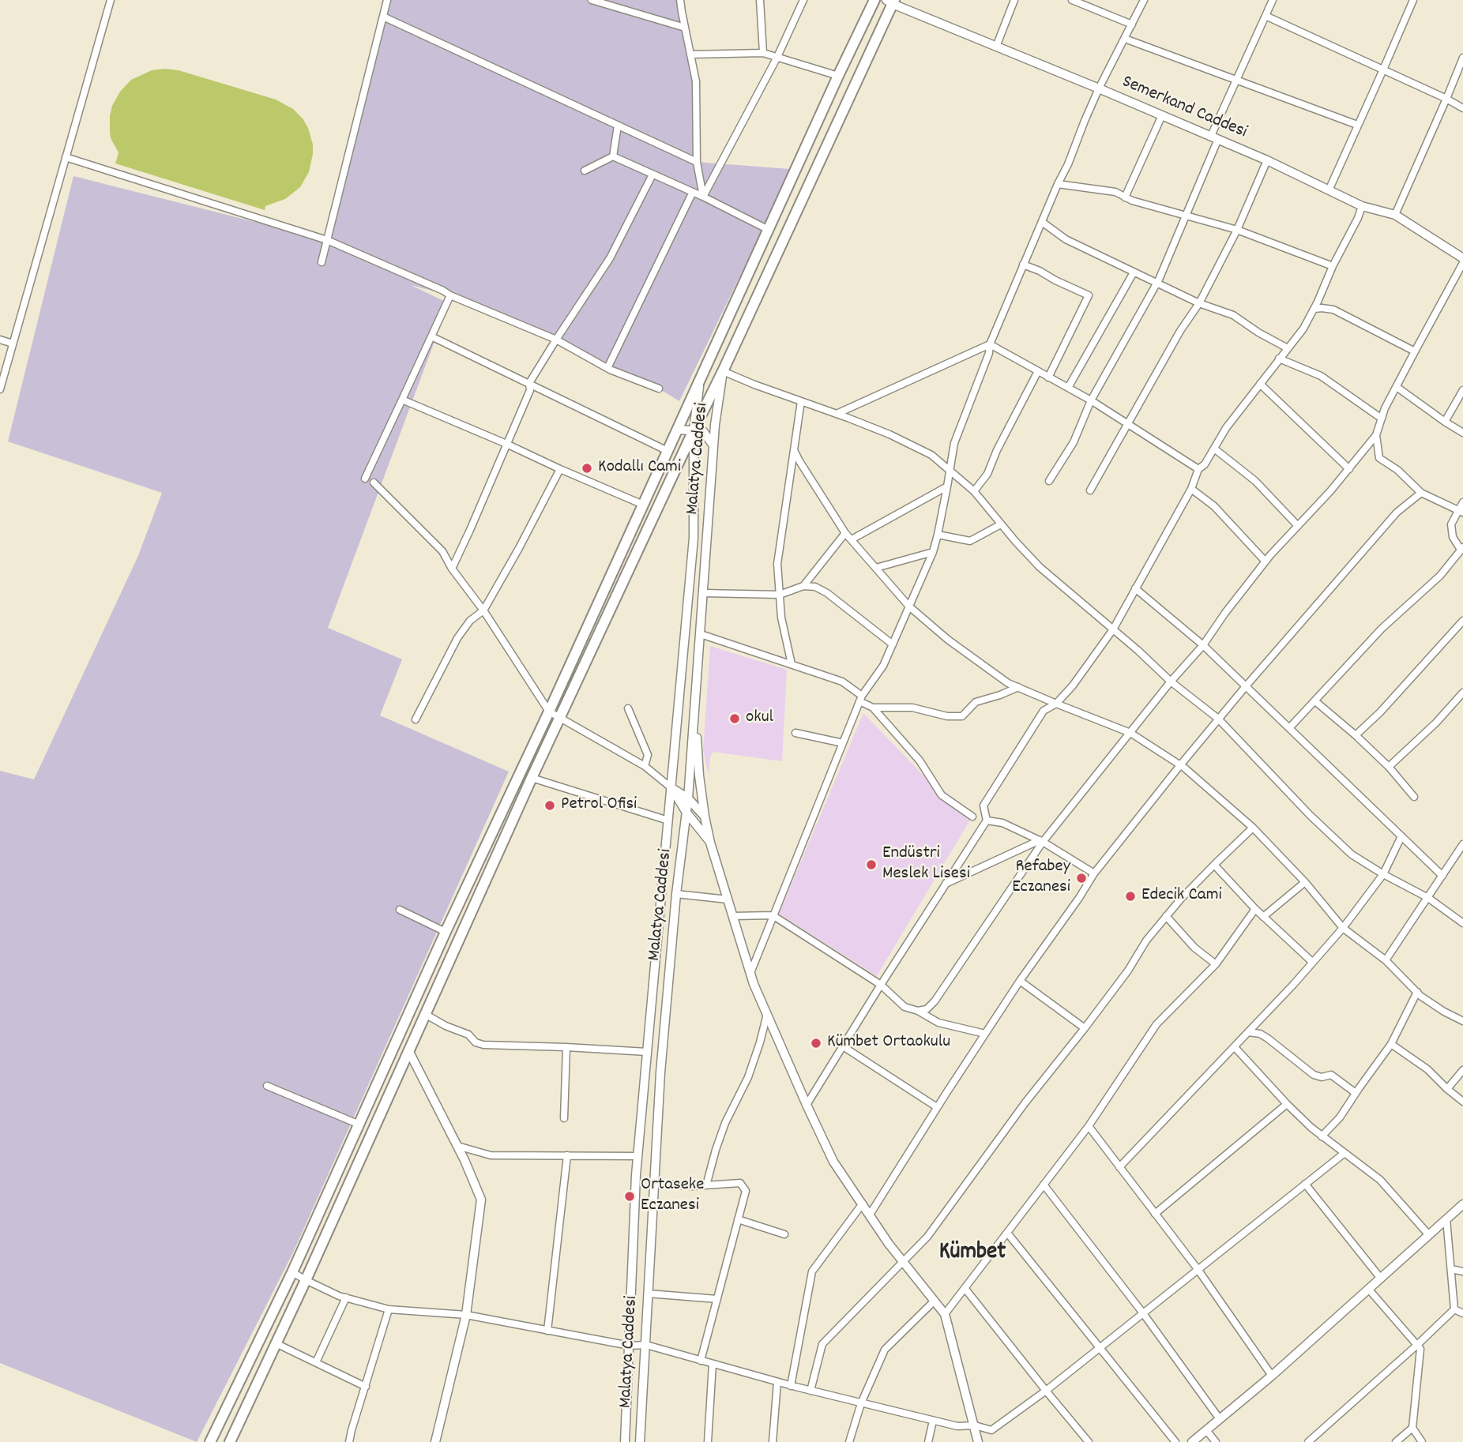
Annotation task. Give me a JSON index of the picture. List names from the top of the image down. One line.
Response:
{"streets":{"street":["Semerkand Caddesi","Malatya Caddesi"]},"districts":["Kümbet"],"places":["Kodallı Cami","okul","Petrol Ofisi","Endüstri Meslek Lisesi","Refabey Eczanesi","Edecik Cami","Kümbet Ortaokulu","Ortaseke Eczanesi"]}
